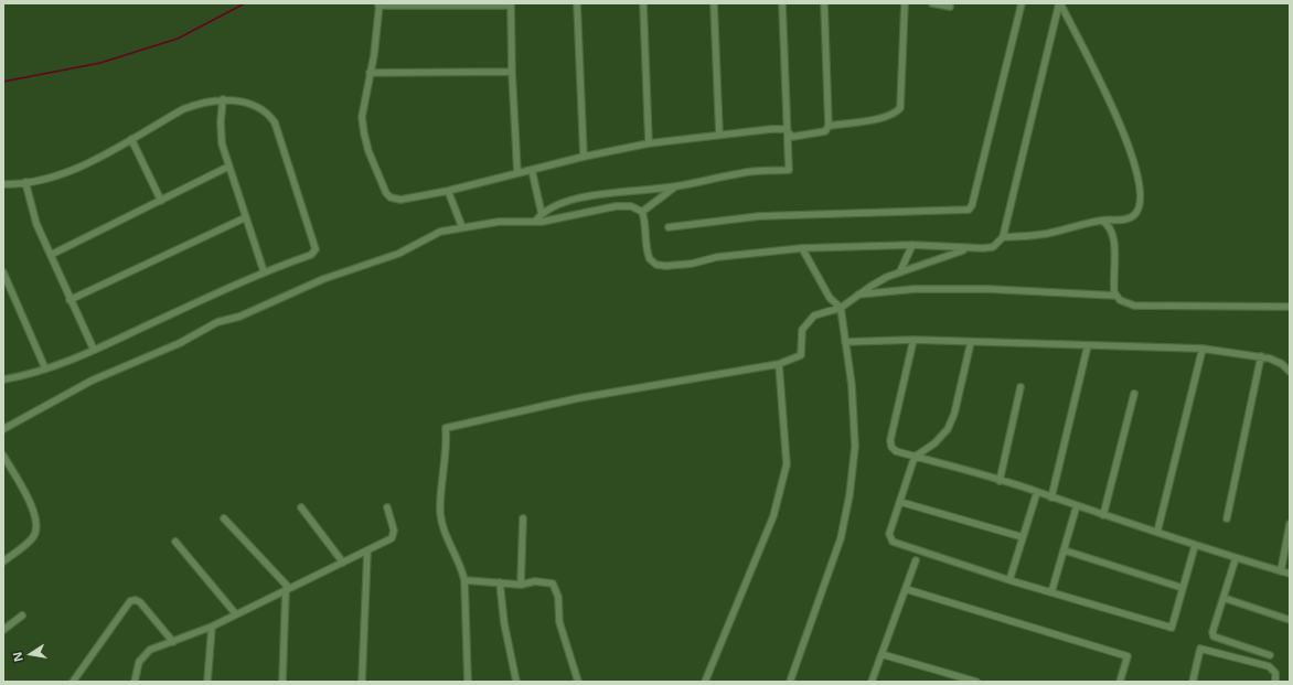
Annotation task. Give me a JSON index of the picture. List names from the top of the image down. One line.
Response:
{"north":"left"}
